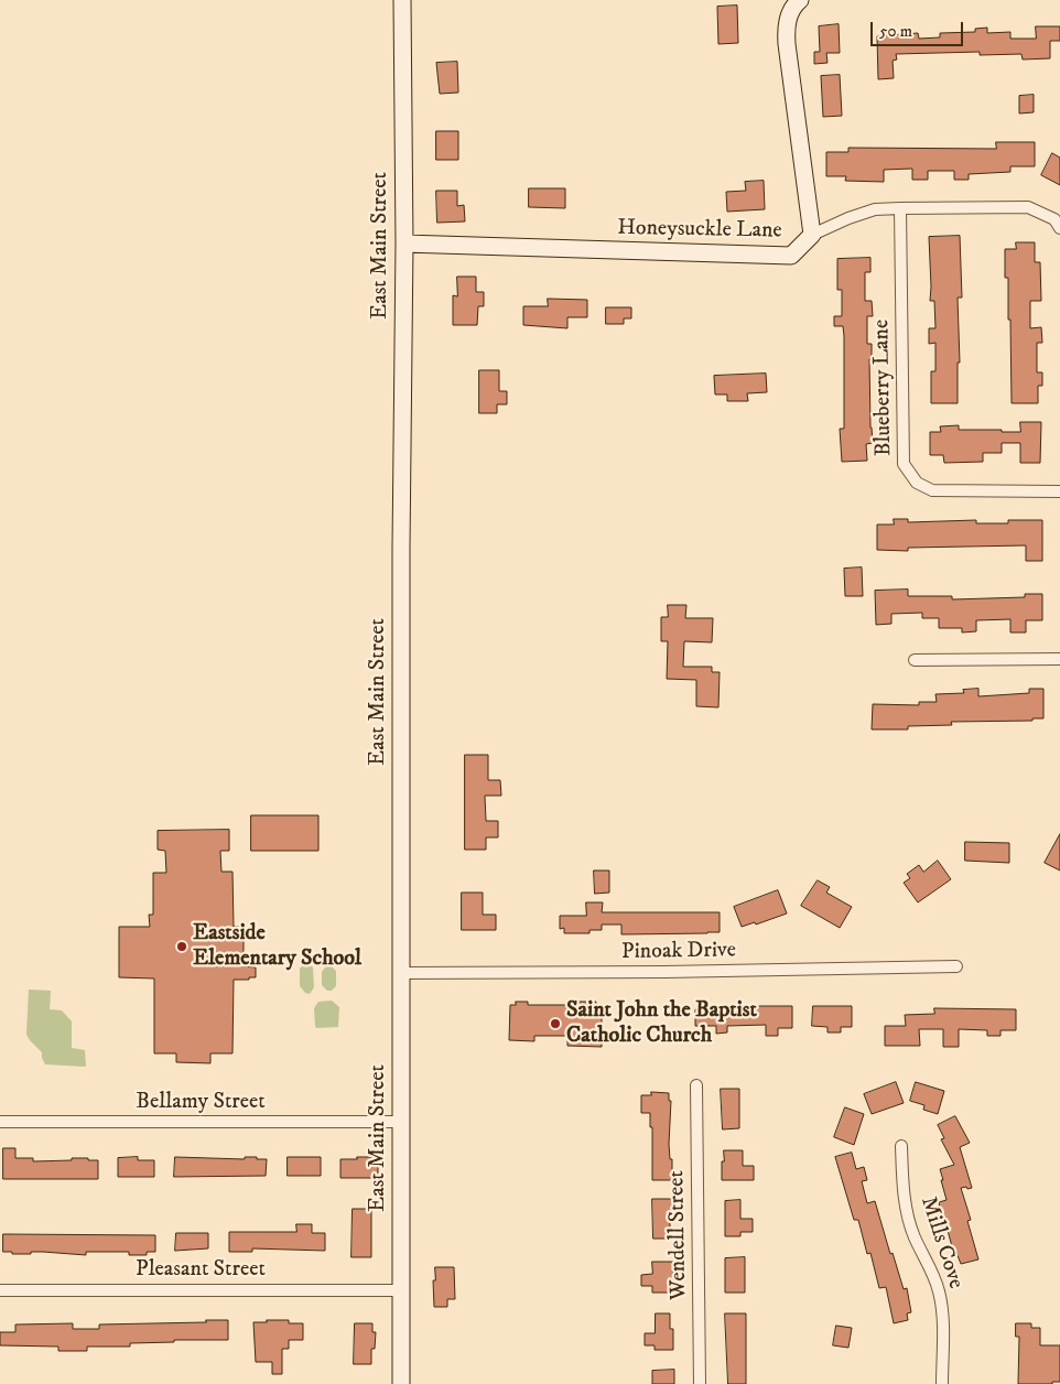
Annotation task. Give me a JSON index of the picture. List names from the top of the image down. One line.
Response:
{"streets":{"street":["Honeysuckle Lane","East Main Street","Blueberry Lane","Pinoak Drive","Bellamy Street","Wendell Street","Mills Cove","Pleasant Street"]},"crossings":[["Honeysuckle Lane","East Main Street"],["East Main Street","Pinoak Drive"],["East Main Street","Bellamy Street"],["East Main Street","Pleasant Street"]],"places":["Eastside Elementary School","Saint John the Baptist Catholic Church"],"scale_bar":"50 m"}
